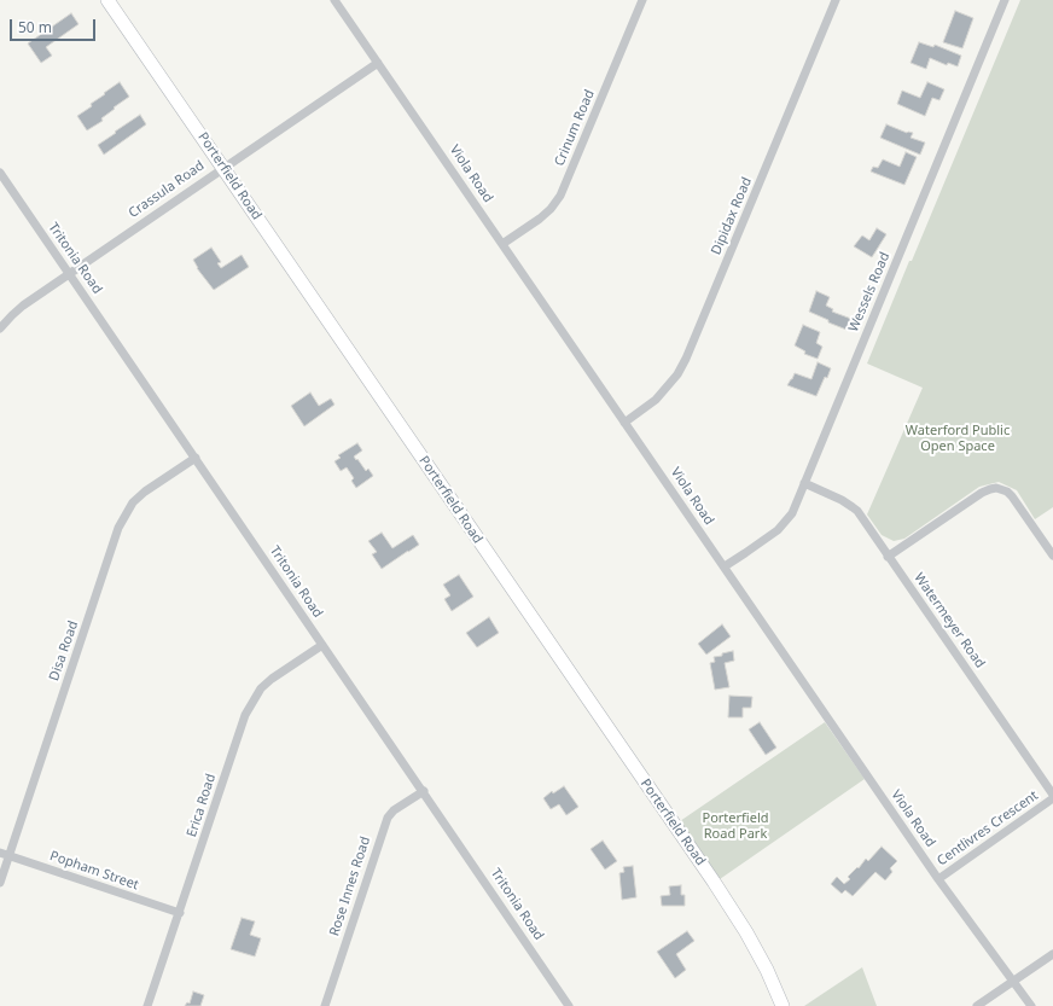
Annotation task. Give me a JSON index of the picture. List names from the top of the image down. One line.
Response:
{"streets":{"street":["Crinum Road","Viola Road","Porterfield Road","Crassula Road","Dipidax Road","Tritonia Road","Wessels Road","Watermeyer Road","Disa Road","Erica Road","Centlivres Crescent","Popham Street","Rose Innes Road"]},"crossings":[["Crinum Road","Viola Road"],["Viola Road","Crassula Road"],["Viola Road","Dipidax Road"],["Viola Road","Wessels Road"],["Viola Road","Centlivres Crescent"],["Porterfield Road","Crassula Road"],["Crassula Road","Tritonia Road"],["Tritonia Road","Disa Road"],["Tritonia Road","Erica Road"],["Tritonia Road","Rose Innes Road"],["Wessels Road","Watermeyer Road"],["Watermeyer Road","Centlivres Crescent"],["Disa Road","Popham Street"],["Erica Road","Popham Street"]],"parks":["Waterford Public Open Space","Porterfield Road Park"],"scale_bar":"50 m"}
